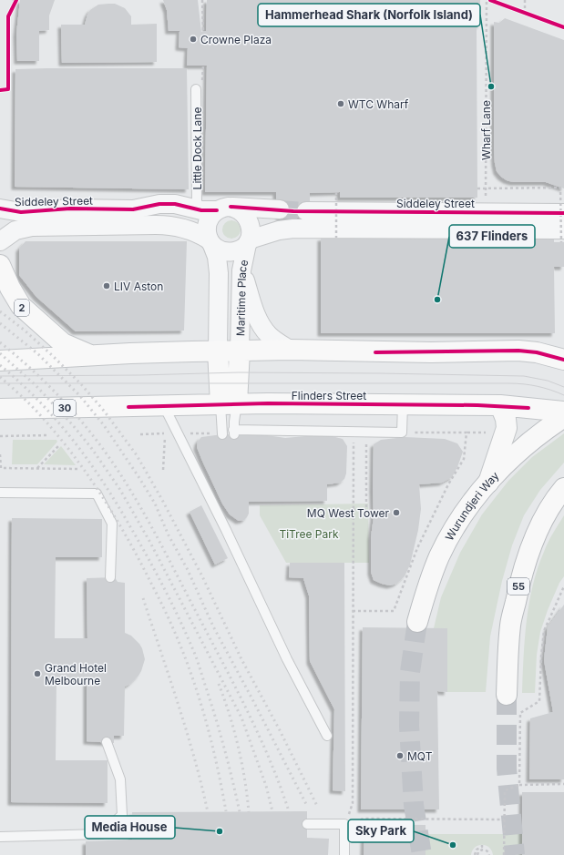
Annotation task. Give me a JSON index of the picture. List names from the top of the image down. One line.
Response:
{"streets":{"main road":["2","Flinders Street","30","Wurundjeri Way","55"],"street":["Siddeley Street","Maritime Place"],"lane":["Little Dock Lane"],"path":["Wharf Lane"]},"crossings":[["Little Dock Lane","Siddeley Street"],["Siddeley Street","Maritime Place"]],"parks":["TiTree Park"],"places":["Crowne Plaza","Hammerhead Shark (Norfolk Island)","WTC Wharf","LIV Aston","637 Flinders","MQ West Tower","Grand Hotel Melbourne","MQT","Media House","Sky Park"]}
